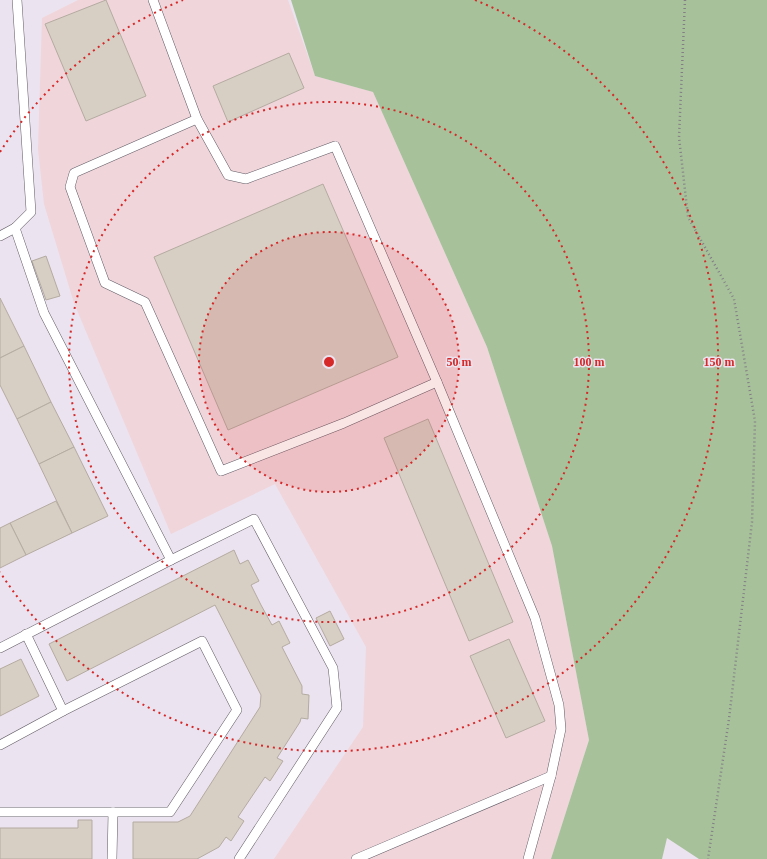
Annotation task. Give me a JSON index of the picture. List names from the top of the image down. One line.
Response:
{"rings":["50 m","100 m","150 m"]}
